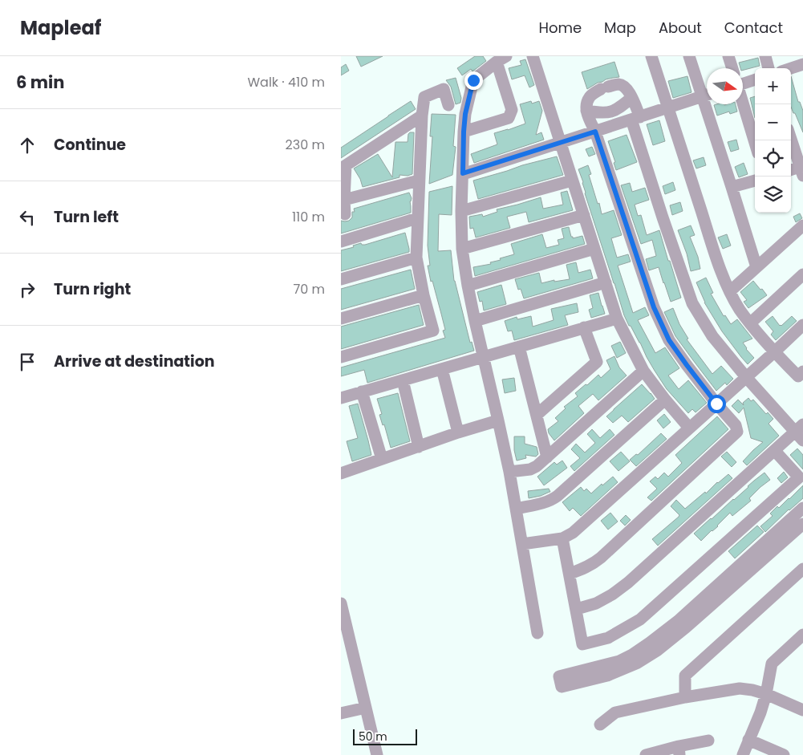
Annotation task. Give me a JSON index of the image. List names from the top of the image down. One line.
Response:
{"scale_bar":"50 m","north":"right","page":{"header":"Mapleaf","nav":["Home","Map","About","Contact"],"heading":["6 min","Walk · 410 m"],"map_buttons":["+","−"],"list":[["Continue","230 m"],["Turn left","110 m"],["Turn right","70 m"],"Arrive at destination"],"scale":"50 m"}}
